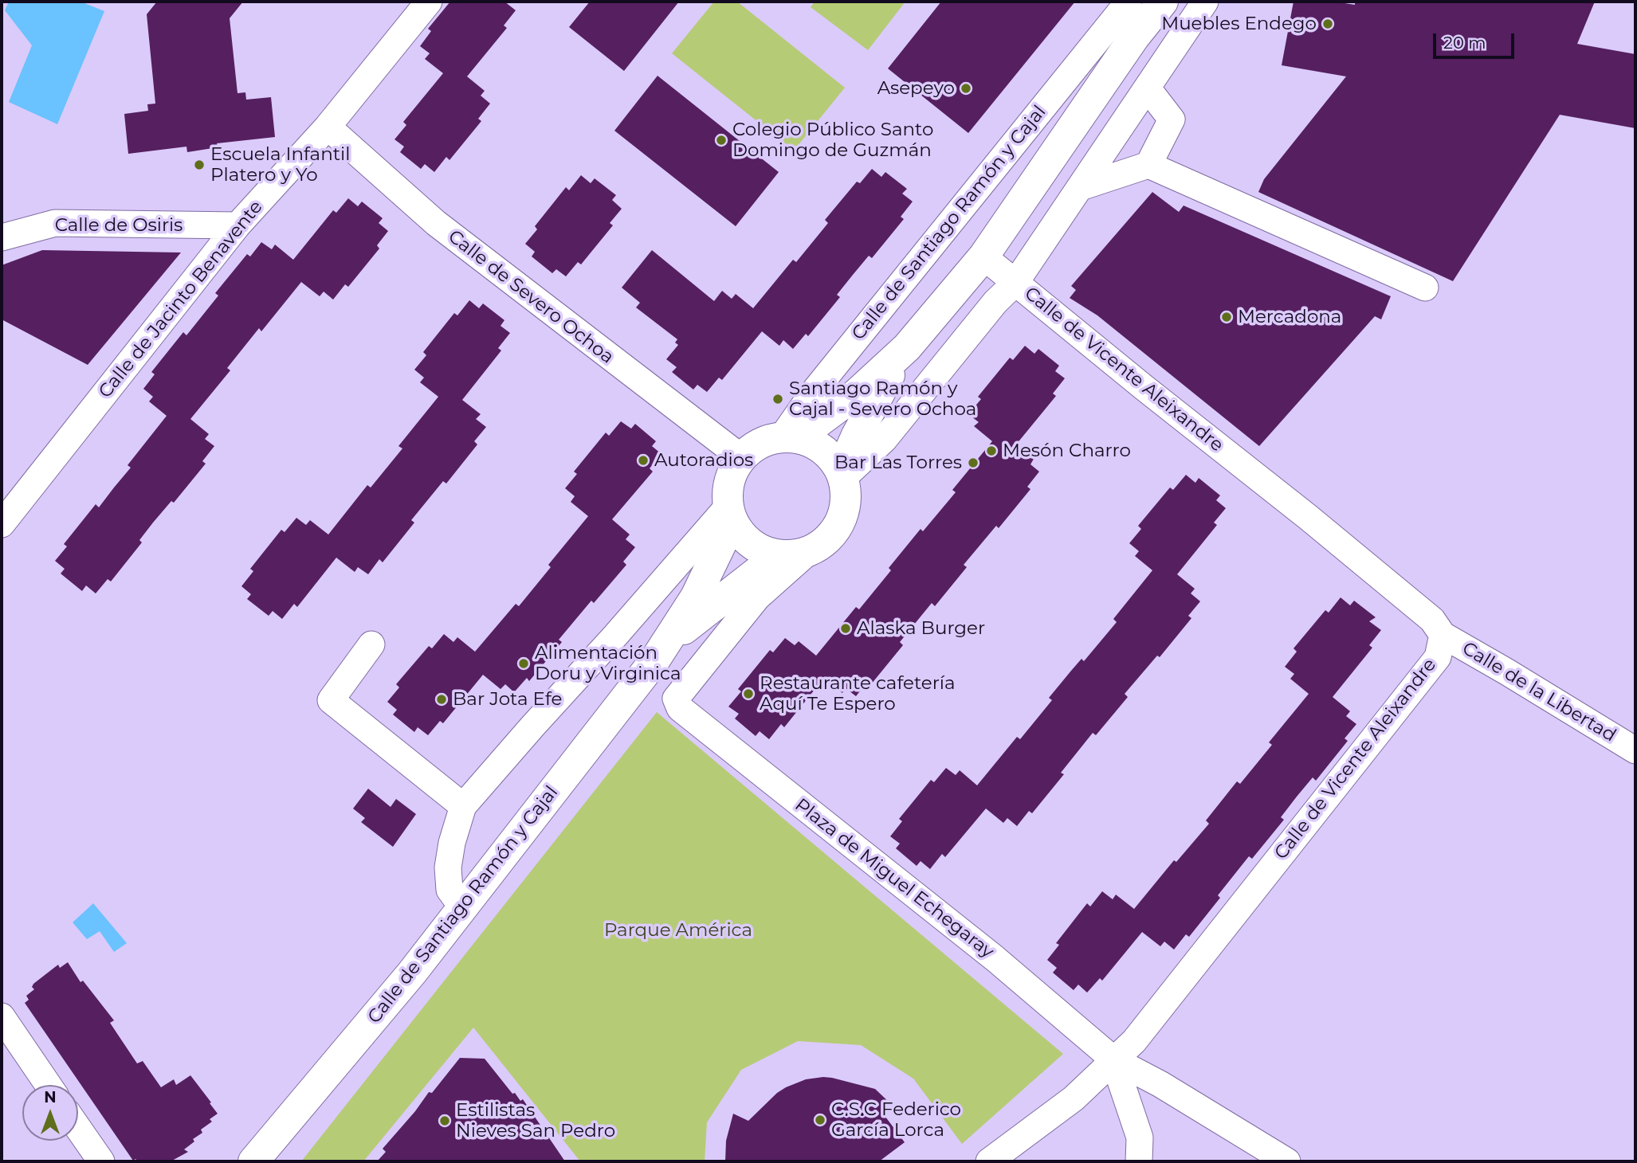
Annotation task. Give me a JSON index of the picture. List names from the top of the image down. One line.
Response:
{"streets":{"main road":["Calle de Santiago Ramón y Cajal"],"street":["Calle de Osiris","Calle de Severo Ochoa","Calle de Jacinto Benavente","Calle de Vicente Aleixandre","Calle de la Libertad","Plaza de Miguel Echegaray"]},"crossings":[["Calle de Santiago Ramón y Cajal","Calle de Severo Ochoa"],["Calle de Santiago Ramón y Cajal","Calle de Vicente Aleixandre"],["Calle de Santiago Ramón y Cajal","Plaza de Miguel Echegaray"],["Calle de Osiris","Calle de Jacinto Benavente"],["Calle de Severo Ochoa","Calle de Jacinto Benavente"],["Calle de Severo Ochoa","Plaza de Miguel Echegaray"],["Calle de Vicente Aleixandre","Calle de la Libertad"],["Calle de Vicente Aleixandre","Plaza de Miguel Echegaray"]],"parks":["Parque América"],"places":["Muebles Endego","Asepeyo","Colegio Público Santo Domingo de Guzmán","Escuela Infantil Platero y Yo","Mercadona","Santiago Ramón y Cajal - Severo Ochoa","Mesón Charro","Autoradios","Bar Las Torres","Alaska Burger","Alimentación Doru y Virginica","Restaurante cafetería Aquí Te Espero","Bar Jota Efe","C.S.C Federico García Lorca","Estilistas Nieves San Pedro"],"scale_bar":"20 m","north":"top"}
